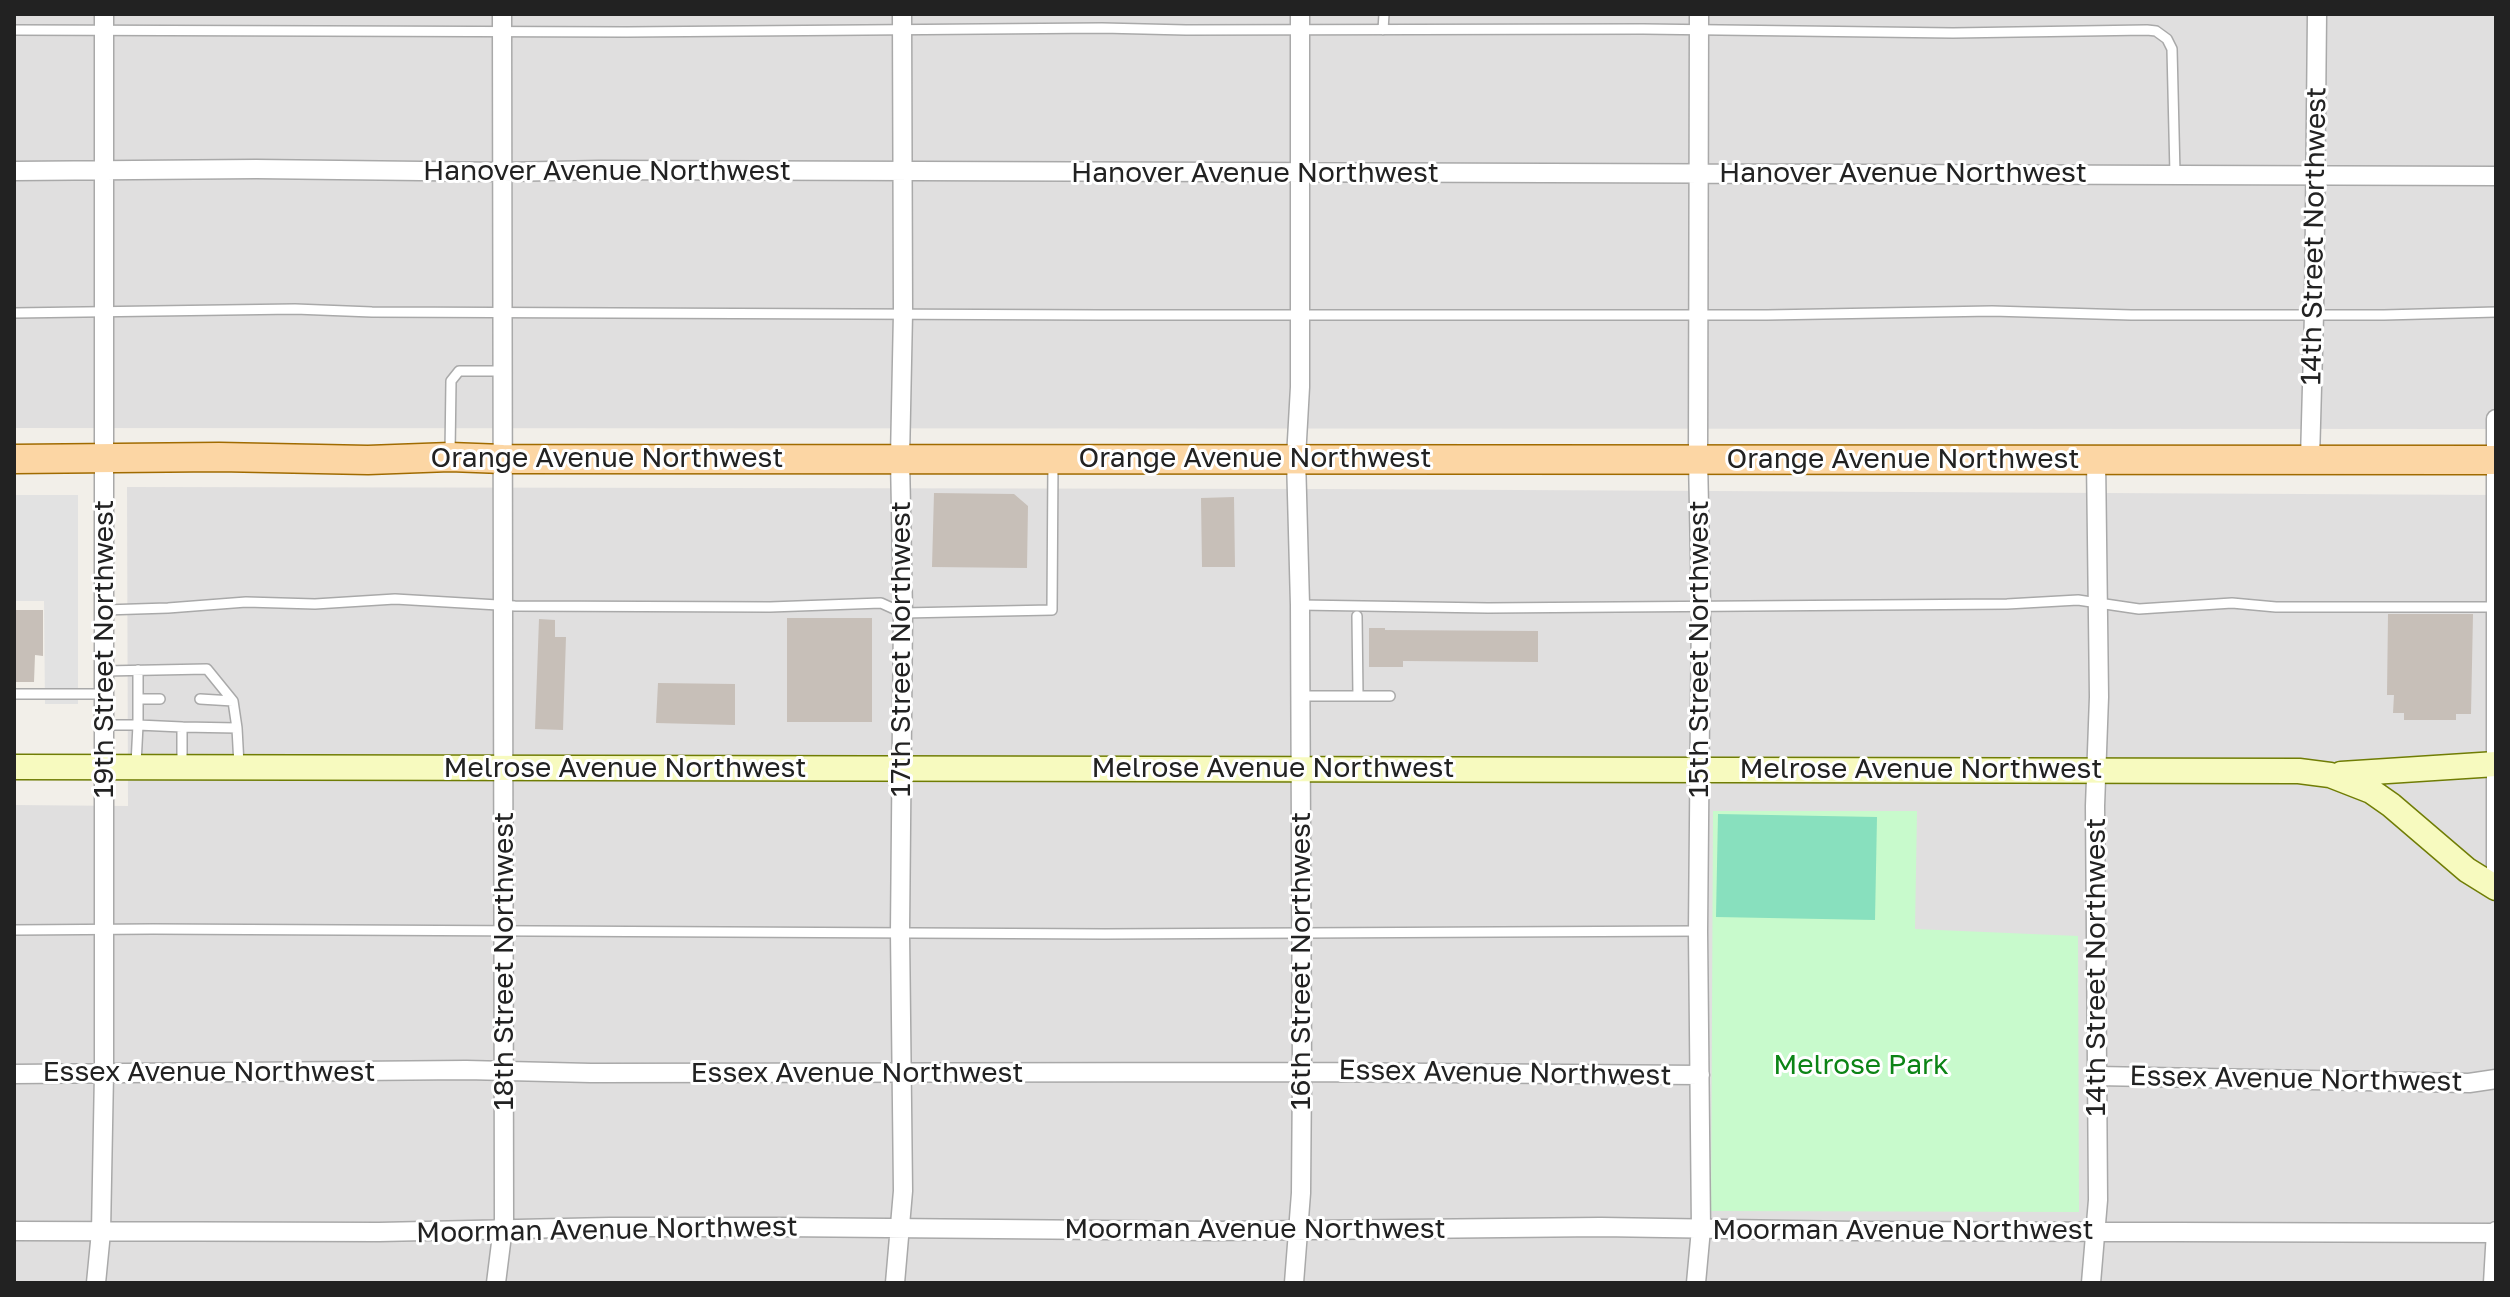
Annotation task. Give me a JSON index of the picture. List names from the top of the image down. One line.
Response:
{"streets":{"main road":["Orange Avenue Northwest"],"street":["Hanover Avenue Northwest","14th Street Northwest","19th Street Northwest","17th Street Northwest","15th Street Northwest","Melrose Avenue Northwest","18th Street Northwest","16th Street Northwest","Essex Avenue Northwest","Moorman Avenue Northwest"]},"crossings":[["Hanover Avenue Northwest","14th Street Northwest"],["Hanover Avenue Northwest","19th Street Northwest"],["Hanover Avenue Northwest","17th Street Northwest"],["Hanover Avenue Northwest","15th Street Northwest"],["Hanover Avenue Northwest","18th Street Northwest"],["Hanover Avenue Northwest","16th Street Northwest"],["14th Street Northwest","Orange Avenue Northwest"],["14th Street Northwest","Melrose Avenue Northwest"],["14th Street Northwest","Essex Avenue Northwest"],["14th Street Northwest","Moorman Avenue Northwest"],["Orange Avenue Northwest","19th Street Northwest"],["Orange Avenue Northwest","17th Street Northwest"],["Orange Avenue Northwest","15th Street Northwest"],["Orange Avenue Northwest","18th Street Northwest"],["Orange Avenue Northwest","16th Street Northwest"],["19th Street Northwest","Melrose Avenue Northwest"],["19th Street Northwest","Essex Avenue Northwest"],["19th Street Northwest","Moorman Avenue Northwest"],["17th Street Northwest","Melrose Avenue Northwest"],["17th Street Northwest","Essex Avenue Northwest"],["17th Street Northwest","Moorman Avenue Northwest"],["15th Street Northwest","Melrose Avenue Northwest"],["15th Street Northwest","Essex Avenue Northwest"],["15th Street Northwest","Moorman Avenue Northwest"],["Melrose Avenue Northwest","18th Street Northwest"],["Melrose Avenue Northwest","16th Street Northwest"],["18th Street Northwest","Essex Avenue Northwest"],["18th Street Northwest","Moorman Avenue Northwest"],["16th Street Northwest","Essex Avenue Northwest"],["16th Street Northwest","Moorman Avenue Northwest"]],"parks":["Melrose Park"]}
